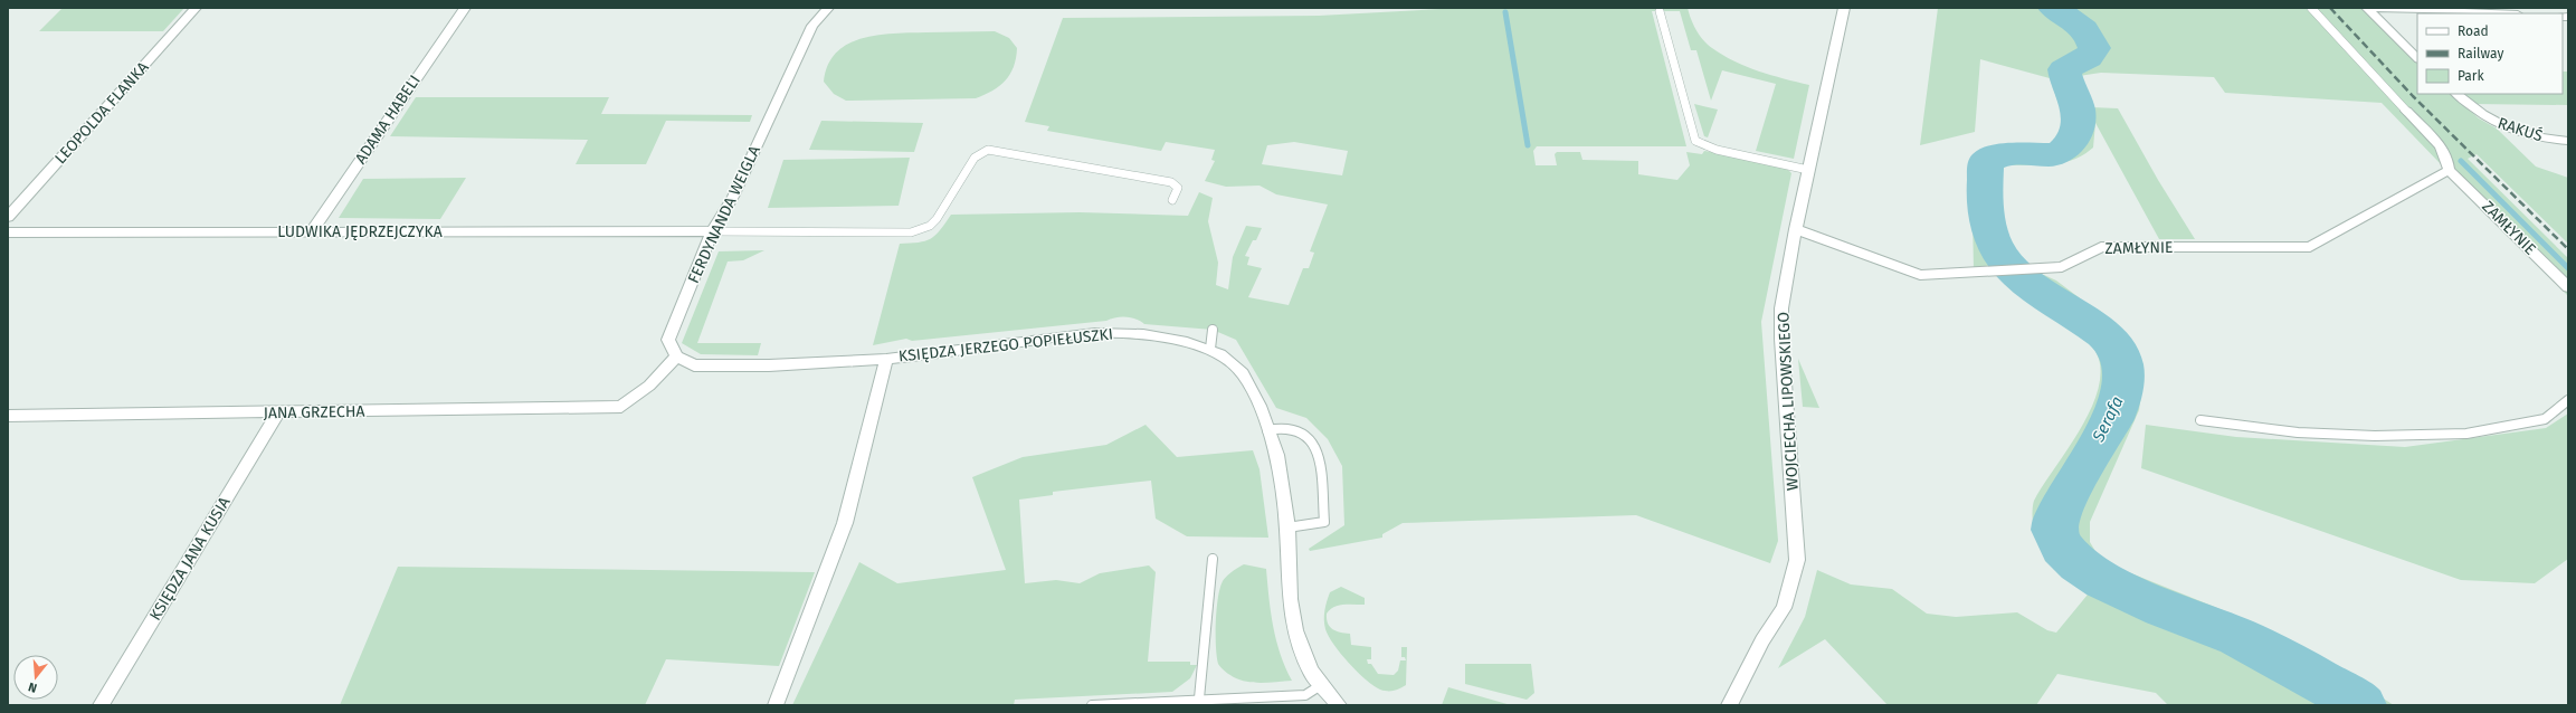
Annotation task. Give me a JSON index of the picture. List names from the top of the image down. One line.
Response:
{"streets":{"street":["LEOPOLDA FLANKA","ADAMA HABELI","RAKUŚ","FERDYNANDA WEIGLA","ZAMŁYNIE","LUDWIKA JĘDRZEJCZYKA","KSIĘDZA JERZEGO POPIEŁUSZKI","WOJCIECHA LIPOWSKIEGO","JANA GRZECHA","KSIĘDZA JANA KUSIA"]},"crossings":[["ADAMA HABELI","LUDWIKA JĘDRZEJCZYKA"],["FERDYNANDA WEIGLA","LUDWIKA JĘDRZEJCZYKA"],["FERDYNANDA WEIGLA","KSIĘDZA JERZEGO POPIEŁUSZKI"],["FERDYNANDA WEIGLA","JANA GRZECHA"],["ZAMŁYNIE","WOJCIECHA LIPOWSKIEGO"],["KSIĘDZA JERZEGO POPIEŁUSZKI","JANA GRZECHA"],["JANA GRZECHA","KSIĘDZA JANA KUSIA"]],"water":["Serafa"],"legend":["Road","Railway","Park"],"north":"bottom"}
